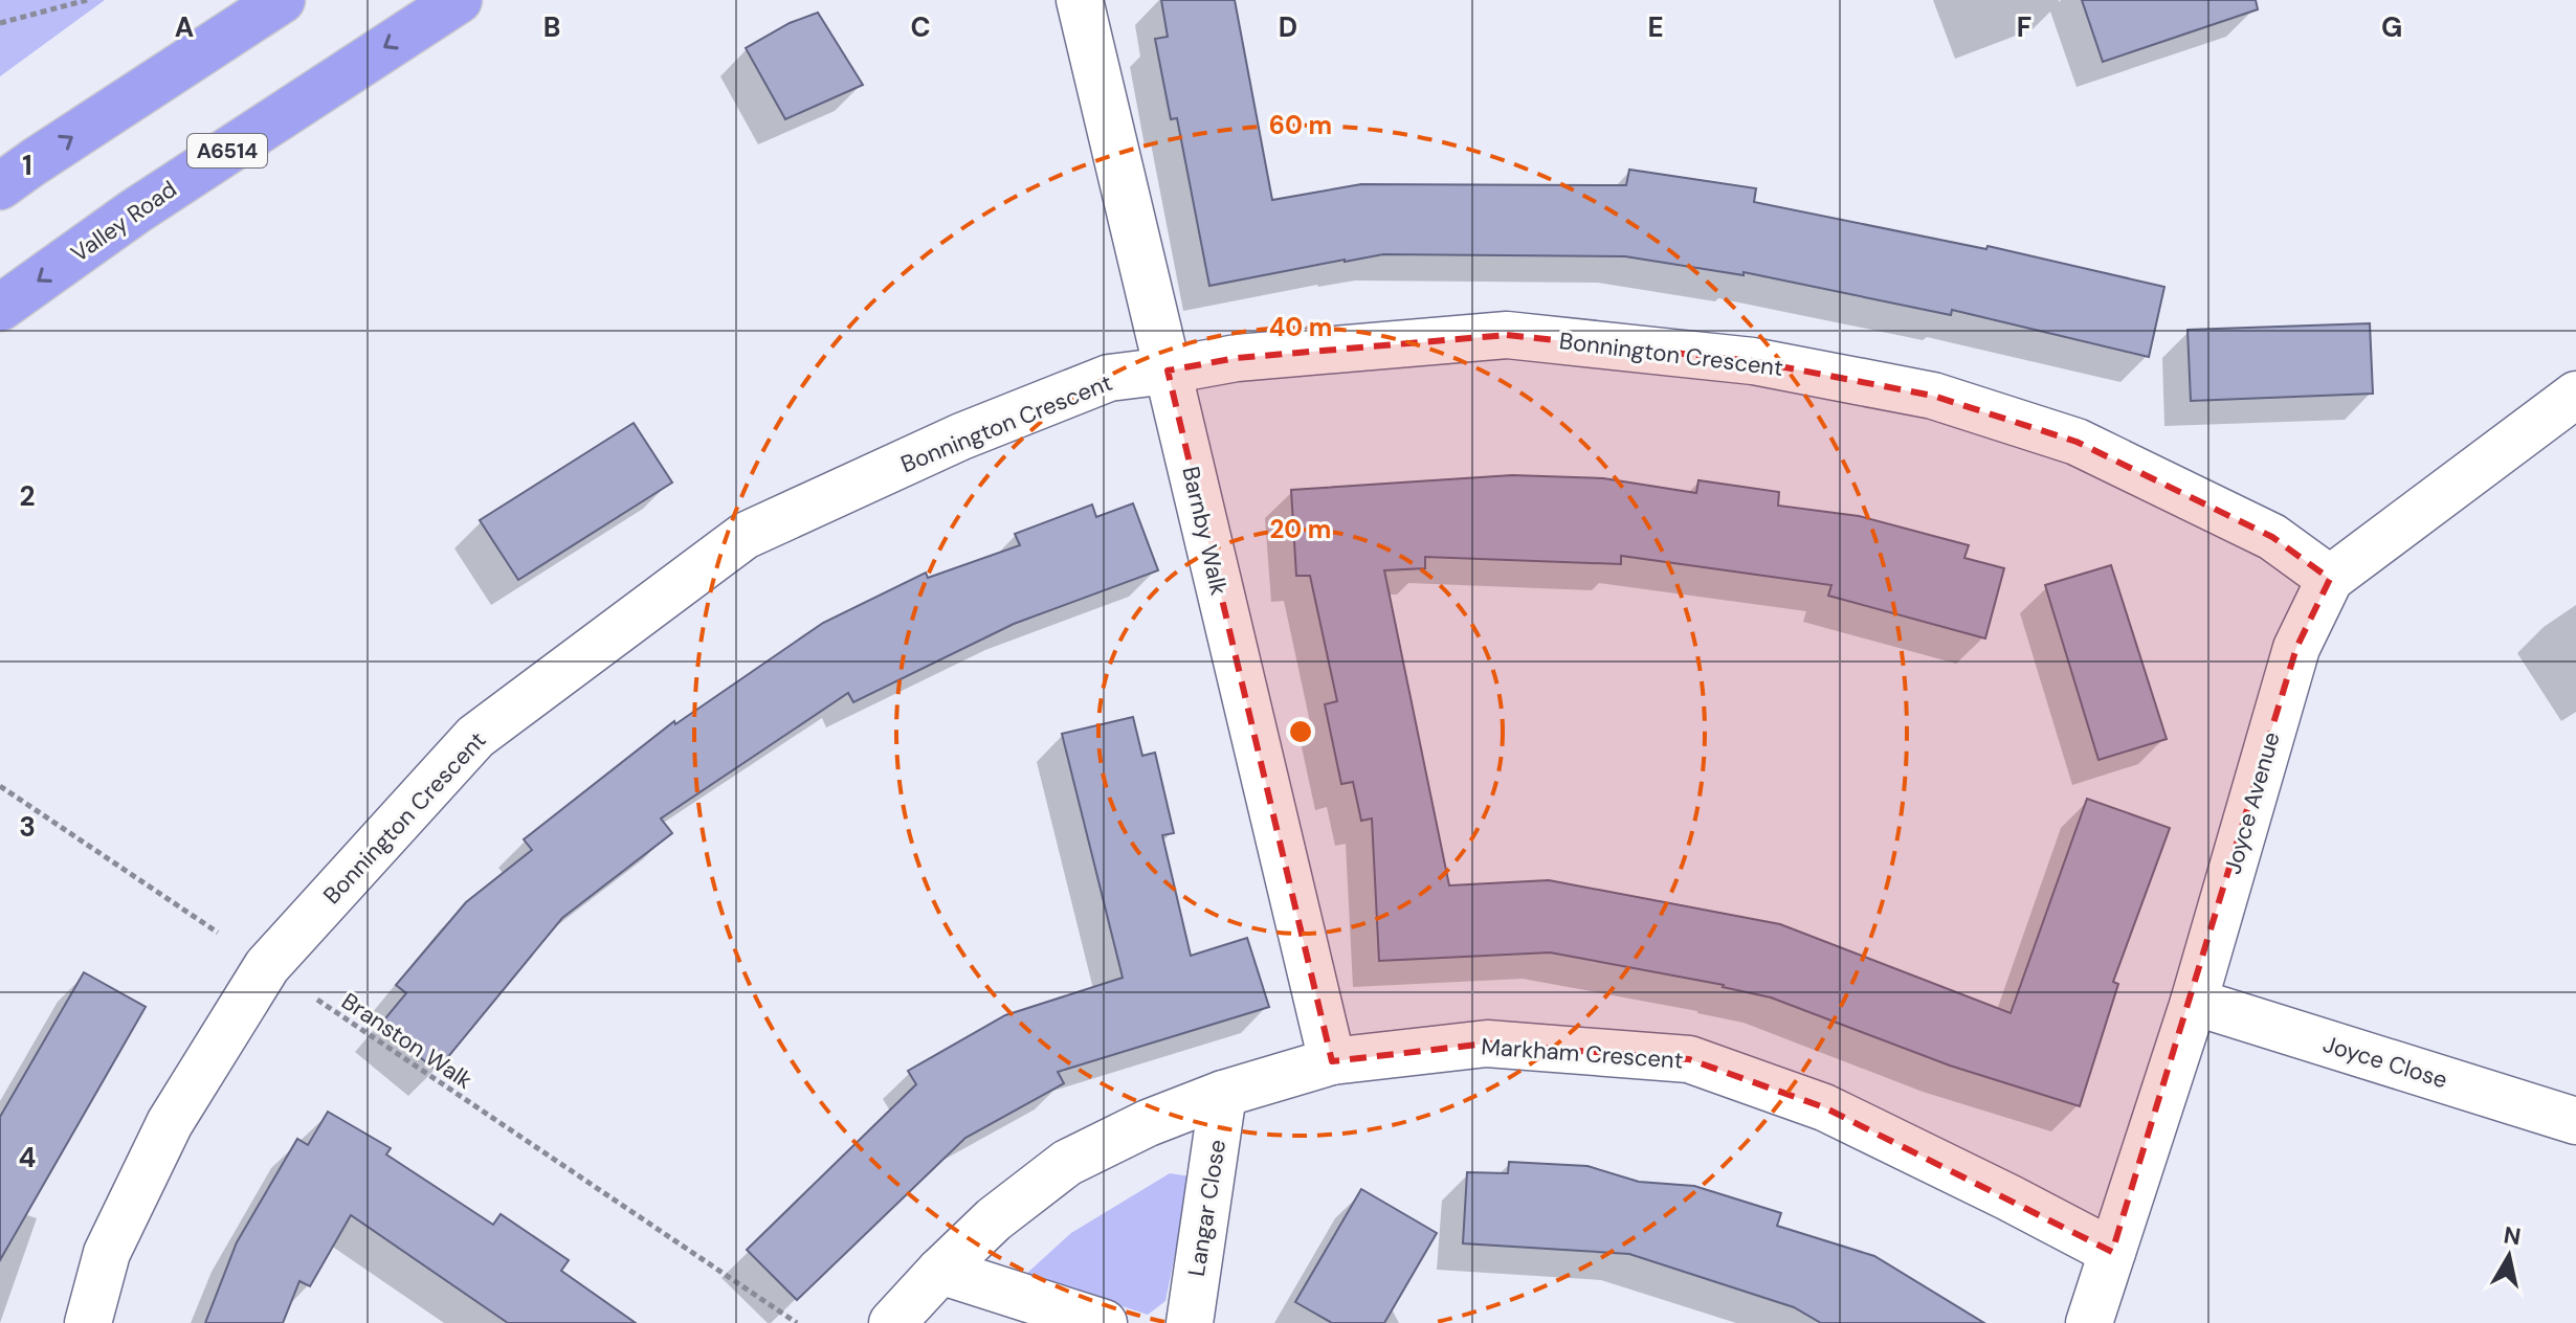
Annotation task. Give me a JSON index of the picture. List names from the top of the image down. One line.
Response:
{"streets":{"highway":["A6514","Valley Road"],"street":["Bonnington Crescent","Barnby Walk","Joyce Avenue","Markham Crescent","Joyce Close","Langar Close"],"path":["Branston Walk"]},"crossings":[["Bonnington Crescent","Barnby Walk"],["Bonnington Crescent","Joyce Avenue"],["Bonnington Crescent","Branston Walk"],["Barnby Walk","Markham Crescent"],["Joyce Avenue","Markham Crescent"],["Joyce Avenue","Joyce Close"],["Markham Crescent","Langar Close"]],"north":"top","grid":{"columns":["A","B","C","D","E","F","G"],"rows":["1","2","3","4"]},"rings":["60 m","40 m","20 m"]}
